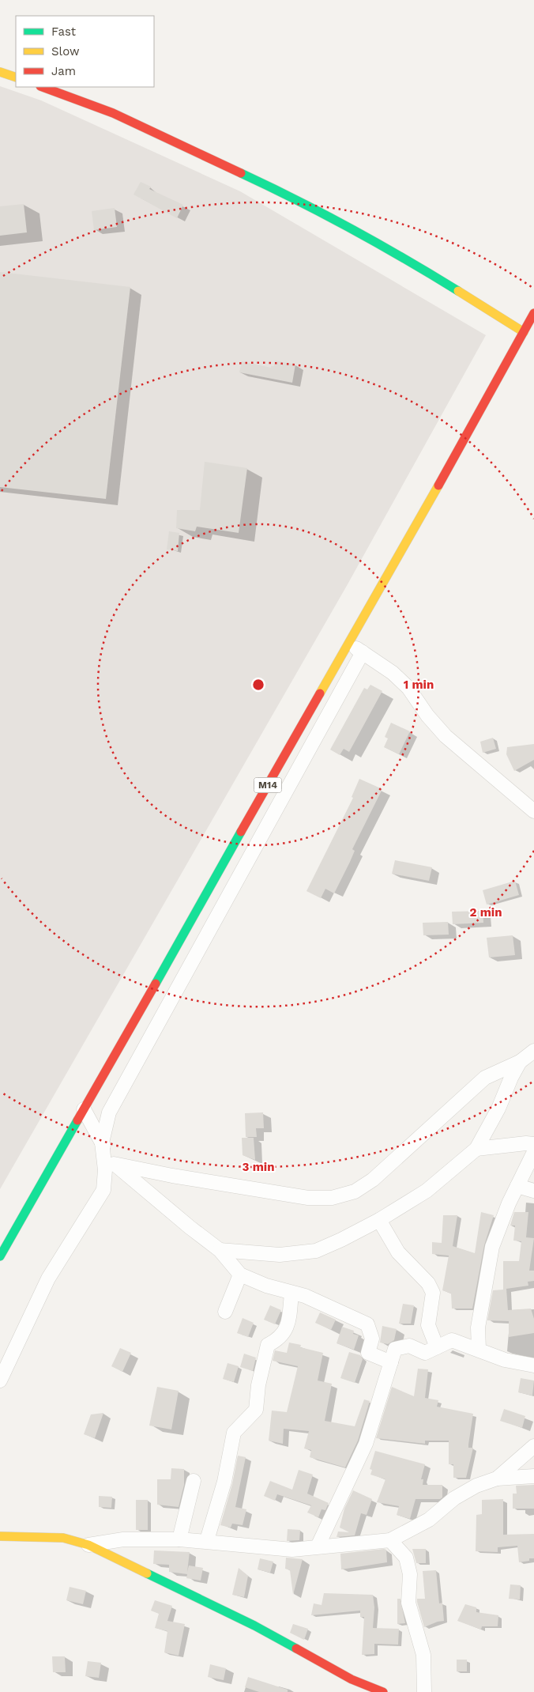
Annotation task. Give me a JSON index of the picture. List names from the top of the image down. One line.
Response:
{"streets":{"main road":["M14"]},"legend":["Fast","Slow","Jam"],"rings":["1 min","2 min","3 min"]}
